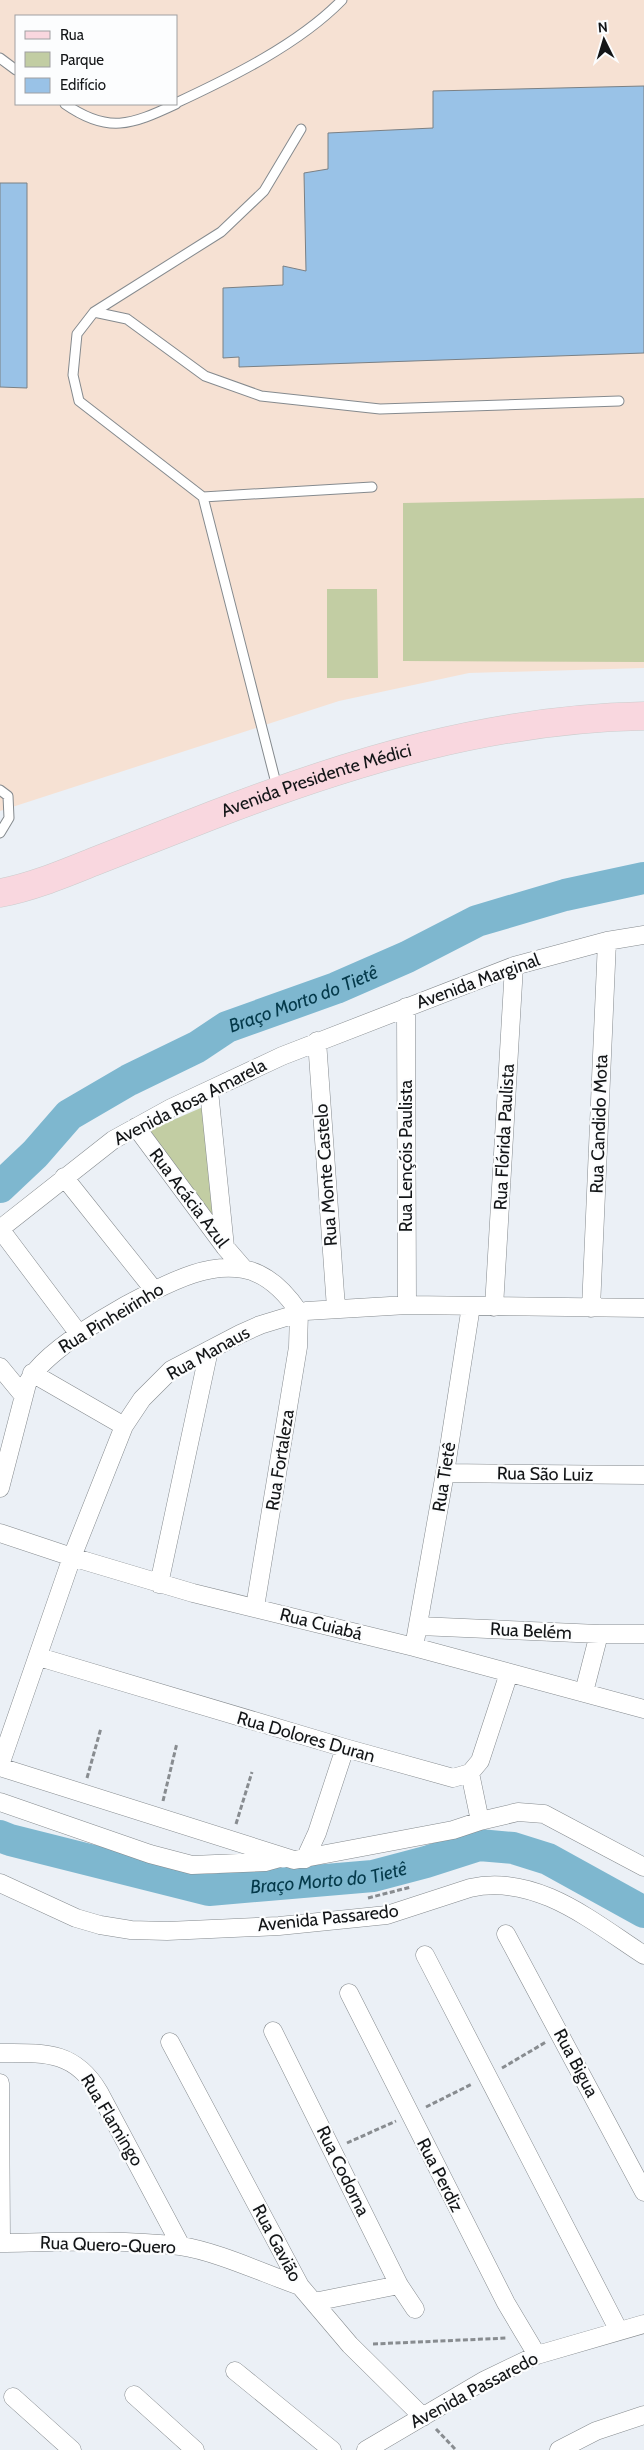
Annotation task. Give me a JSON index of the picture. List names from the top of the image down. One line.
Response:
{"streets":{"main road":["Avenida Presidente Médici"],"street":["Avenida Marginal","Avenida Rosa Amarela","Rua Candido Mota","Rua Flórida Paulista","Rua Lençóis Paulista","Rua Monte Castelo","Rua Acácia Azul","Rua Pinheirinho","Rua Manaus","Rua Fortaleza","Rua São Luiz","Rua Tietê","Rua Cuiabá","Rua Belém","Rua Dolores Duran","Avenida Passaredo","Rua Bigua","Rua Flamingo","Rua Codorna","Rua Perdiz","Rua Gavião","Rua Quero-Quero"]},"crossings":[["Avenida Marginal","Avenida Rosa Amarela"],["Avenida Marginal","Rua Candido Mota"],["Avenida Marginal","Rua Flórida Paulista"],["Avenida Marginal","Rua Lençóis Paulista"],["Avenida Marginal","Rua Monte Castelo"],["Avenida Rosa Amarela","Rua Monte Castelo"],["Avenida Rosa Amarela","Rua Acácia Azul"],["Rua Candido Mota","Rua Manaus"],["Rua Flórida Paulista","Rua Manaus"],["Rua Lençóis Paulista","Rua Manaus"],["Rua Monte Castelo","Rua Manaus"],["Rua Acácia Azul","Rua Pinheirinho"],["Rua Pinheirinho","Rua Manaus"],["Rua Pinheirinho","Rua Fortaleza"],["Rua Manaus","Rua Fortaleza"],["Rua Manaus","Rua Tietê"],["Rua Manaus","Rua Cuiabá"],["Rua Manaus","Rua Dolores Duran"],["Rua Fortaleza","Rua Cuiabá"],["Rua São Luiz","Rua Tietê"],["Rua Tietê","Rua Cuiabá"],["Rua Tietê","Rua Belém"],["Avenida Passaredo","Rua Perdiz"],["Avenida Passaredo","Rua Gavião"],["Rua Flamingo","Rua Quero-Quero"],["Rua Gavião","Rua Quero-Quero"]],"water":["Braço Morto do Tietê"],"legend":["Rua","Parque","Edifício"],"north":"top"}
